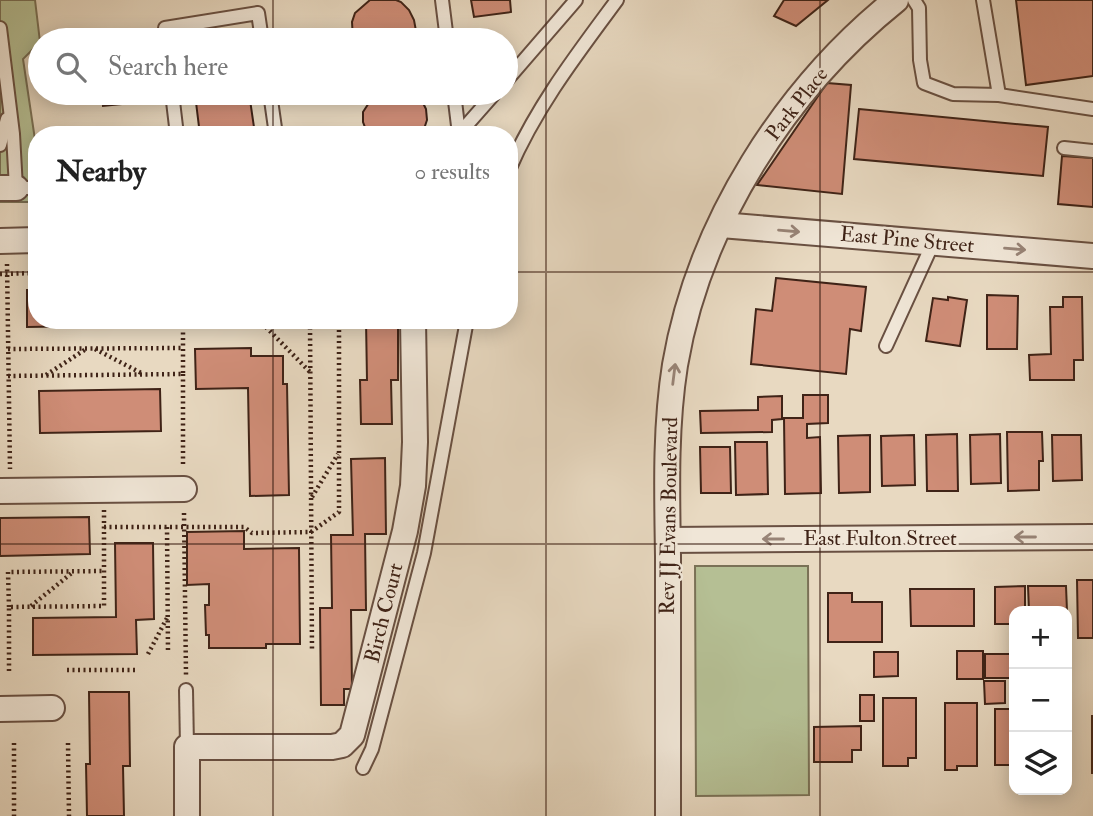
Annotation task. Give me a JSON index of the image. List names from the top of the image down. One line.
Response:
{"streets":{"street":["Park Place","East Pine Street","Rev JJ Evans Boulevard","East Fulton Street","Birch Court"]},"crossings":[["Park Place","East Pine Street"],["Park Place","Rev JJ Evans Boulevard"],["East Pine Street","Rev JJ Evans Boulevard"],["Rev JJ Evans Boulevard","East Fulton Street"]],"one_way":["East Pine Street","Rev JJ Evans Boulevard","East Fulton Street"],"page":{"search":"Search here","heading":["Nearby","0 results"],"map_buttons":["+","−"]}}
